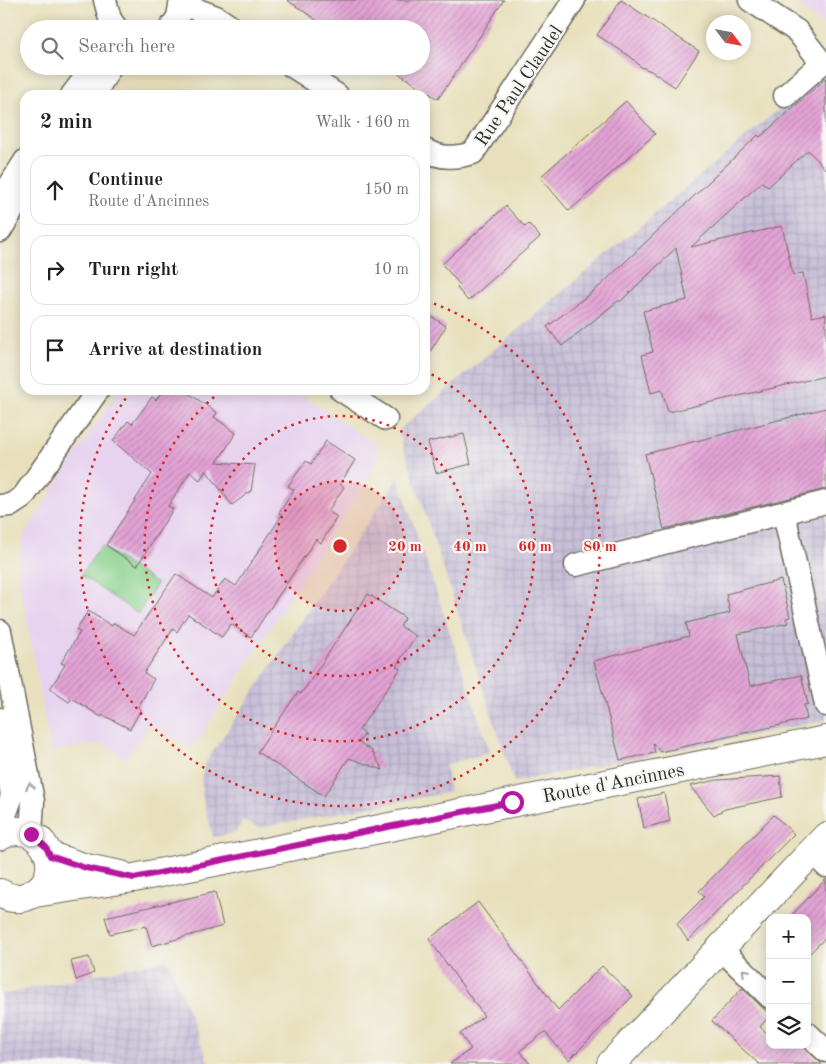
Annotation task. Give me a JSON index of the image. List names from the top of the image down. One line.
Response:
{"streets":{"main road":["Route d'Ancinnes"],"street":["Rue Paul Claudel"]},"north":"bottom right","page":{"search":"Search here","heading":["2 min","Walk · 160 m"],"list":[["Continue","Route d'Ancinnes","150 m"],["Turn right","10 m"],"Arrive at destination"],"map_buttons":["+","−"]},"rings":["20 m","40 m","60 m","80 m"]}
